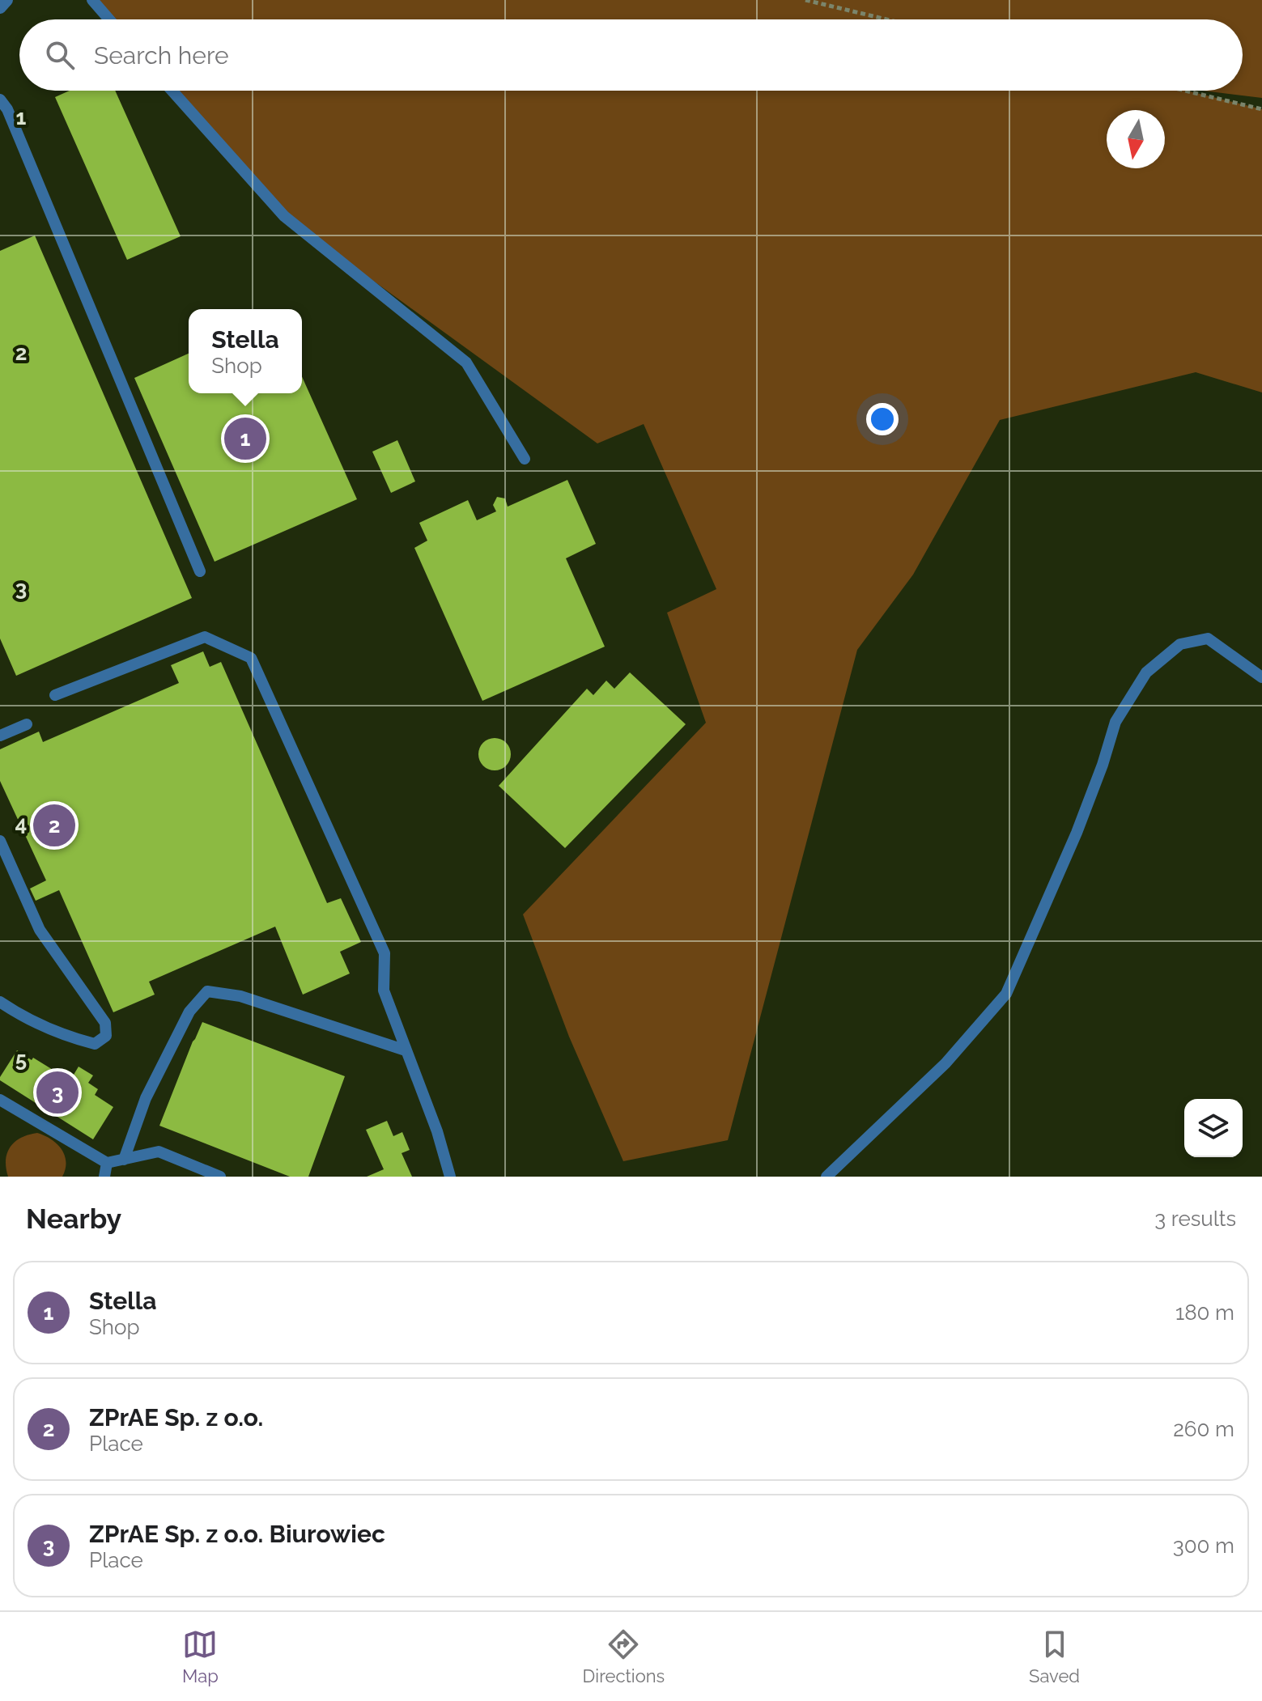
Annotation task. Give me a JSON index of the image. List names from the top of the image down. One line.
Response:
{"north":"bottom","page":{"search":"Search here","popup":["Stella","Shop"],"pins":["1","2","3"],"heading":["Nearby","3 results"],"list":[{"mark":"1","name":"Stella","note":"Shop","value":"180 m"},{"mark":"2","name":"ZPrAE Sp. z o.o.","note":"Place","value":"260 m"},{"mark":"3","name":"ZPrAE Sp. z o.o. Biurowiec","note":"Place","value":"300 m"}],"nav":["Map","Directions","Saved"]},"grid":{"rows":["1","2","3","4","5"]}}
